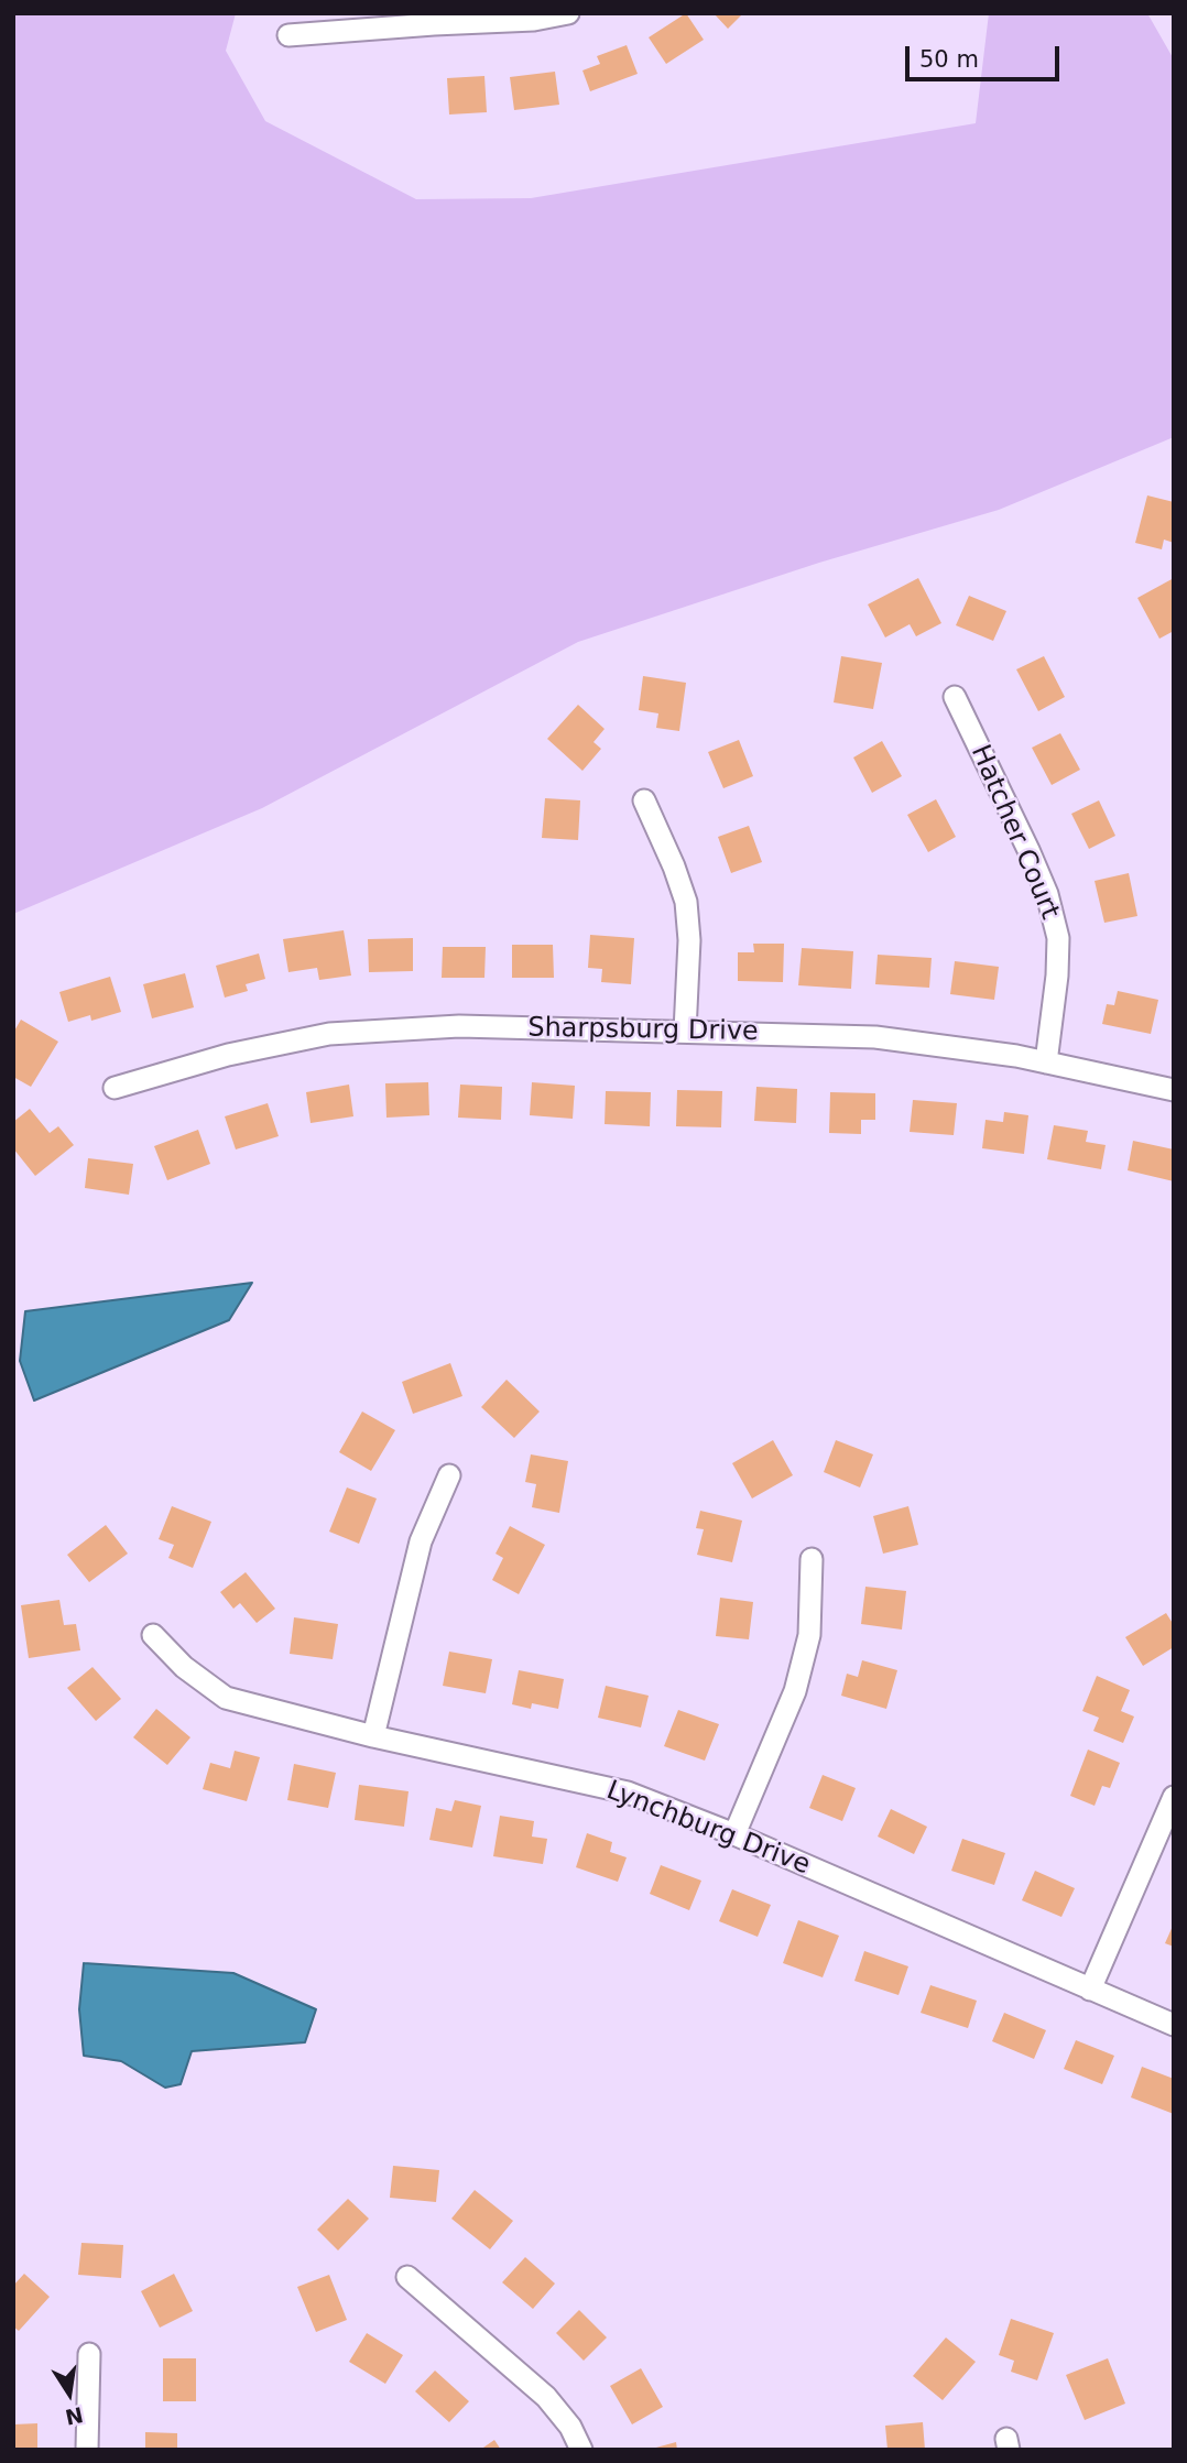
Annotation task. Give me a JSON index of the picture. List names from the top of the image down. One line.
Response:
{"streets":{"street":["Hatcher Court","Sharpsburg Drive","Lynchburg Drive"]},"crossings":[["Hatcher Court","Sharpsburg Drive"]],"scale_bar":"50 m","north":"bottom"}
